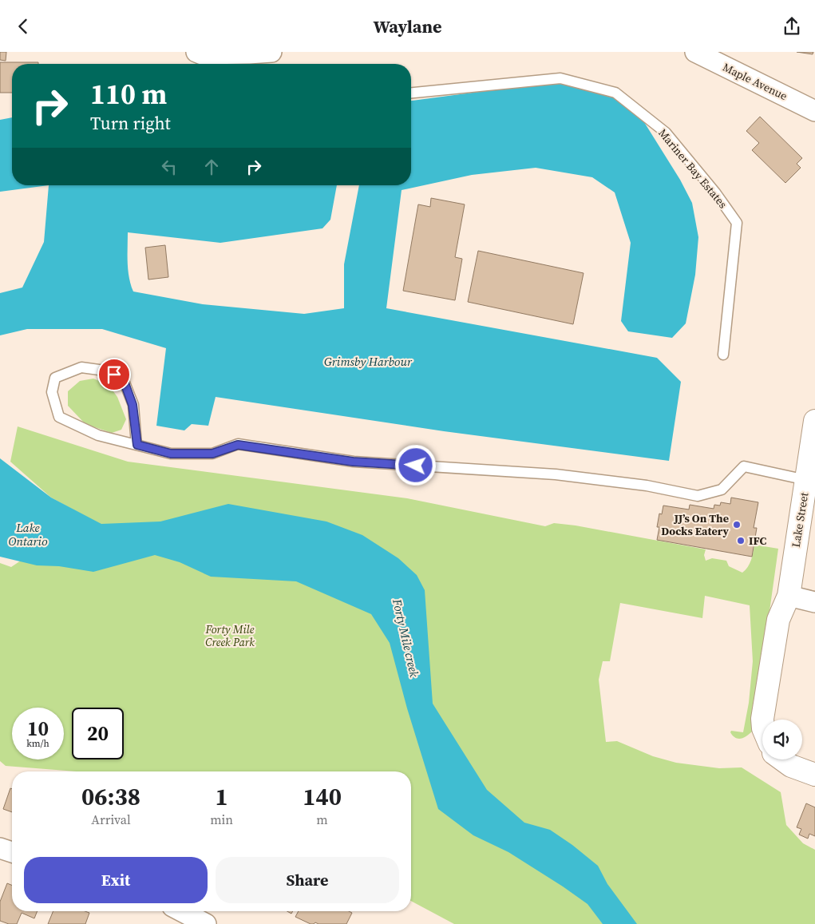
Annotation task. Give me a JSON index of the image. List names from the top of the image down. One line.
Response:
{"streets":{"street":["Maple Avenue","Lake Street"],"lane":["Mariner Bay Estates"]},"water":["Grimsby Harbour","Lake Ontario","Forty Mile creek"],"parks":["Forty Mile Creek Park"],"places":["JJ’s On The Docks Eatery","IFC"],"page":{"header":"Waylane","turn":["110 m","Turn right"],"speed":"10 km/h","limit":"20","eta":["06:38","Arrival","1","min","140","m"],"buttons":["Exit","Share"]}}
